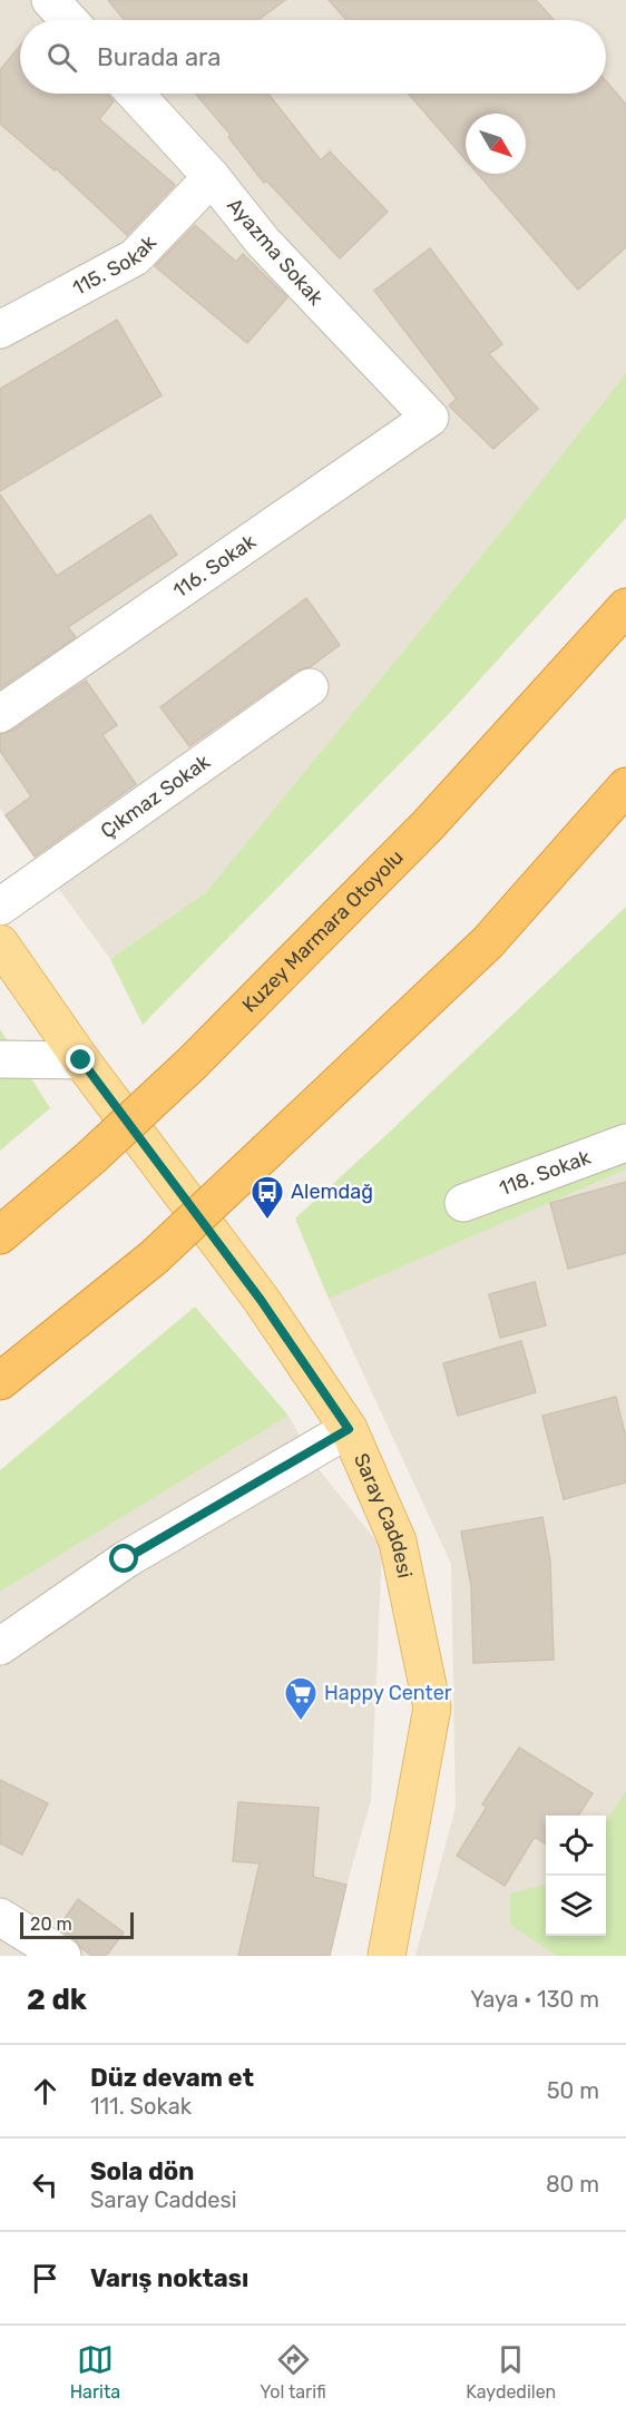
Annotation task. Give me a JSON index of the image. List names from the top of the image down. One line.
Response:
{"streets":{"highway":["Kuzey Marmara Otoyolu"],"main road":["Saray Caddesi"],"street":["Ayazma Sokak","115. Sokak","116. Sokak","Çıkmaz Sokak","118. Sokak"]},"crossings":[["Ayazma Sokak","115. Sokak"],["Ayazma Sokak","116. Sokak"]],"places":{"bus stop":["Alemdağ"],"supermarket":["Happy Center"]},"scale_bar":"20 m","north":"bottom right","page":{"search":"Burada ara","scale":"20 m","heading":["2 dk","Yaya · 130 m"],"list":[["Düz devam et","111. Sokak","50 m"],["Sola dön","Saray Caddesi","80 m"],"Varış noktası"],"nav":["Harita","Yol tarifi","Kaydedilen"]}}
